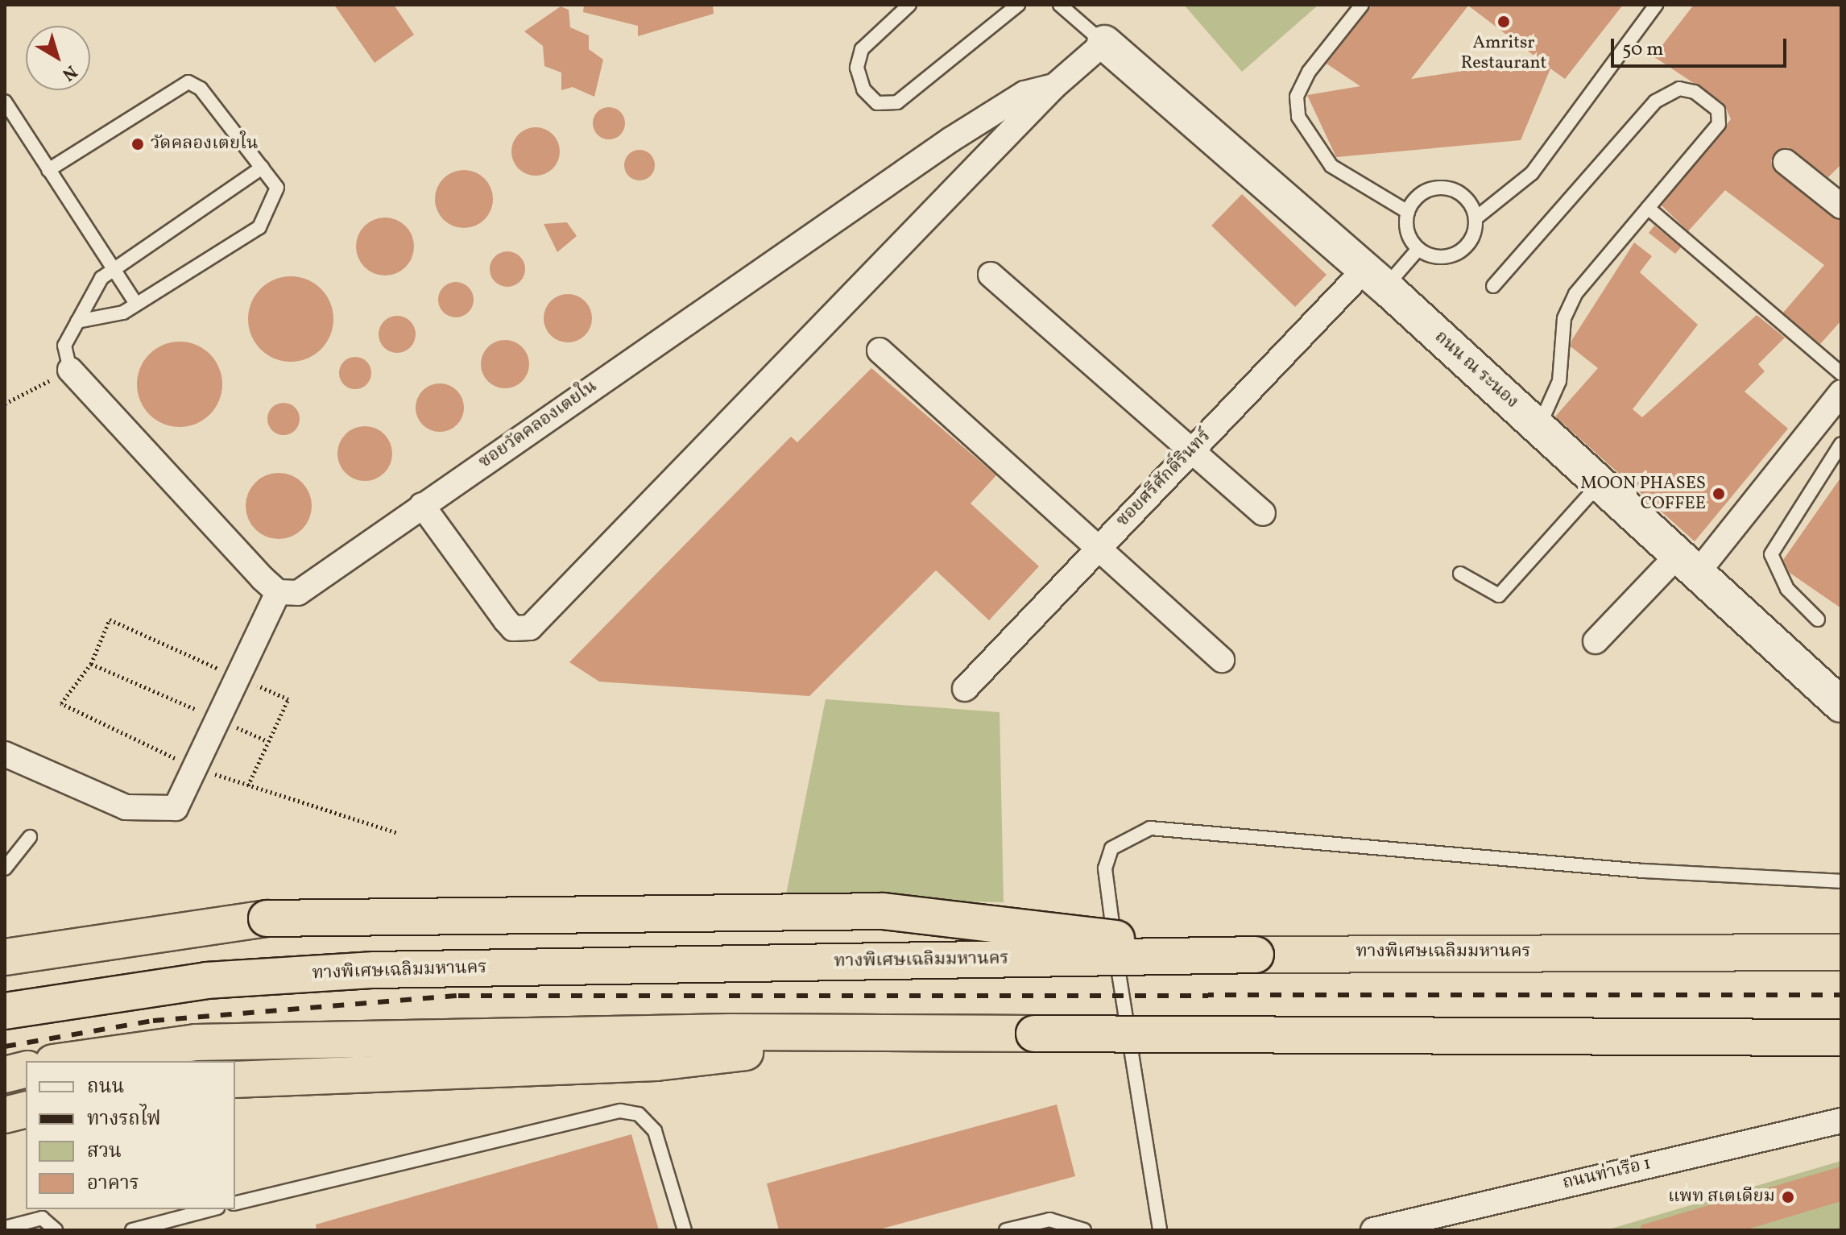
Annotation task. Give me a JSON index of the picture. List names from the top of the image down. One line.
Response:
{"streets":{"highway":["ทางพิเศษเฉลิมมหานคร"],"street":["ถนน ณ ระนอง","ซอยวัดคลองเตยใน","ซอยศรีศักดิ์รินทร์","ถนนท่าเรือ 1"]},"crossings":[["ถนน ณ ระนอง","ซอยศรีศักดิ์รินทร์"]],"places":["Amritsr Restaurant","วัดคลองเตยใน","MOON PHASES COFFEE","แพท สเตเดียม"],"legend":["ถนน","ทางรถไฟ","สวน","อาคาร"],"scale_bar":"50 m","north":"bottom right"}
